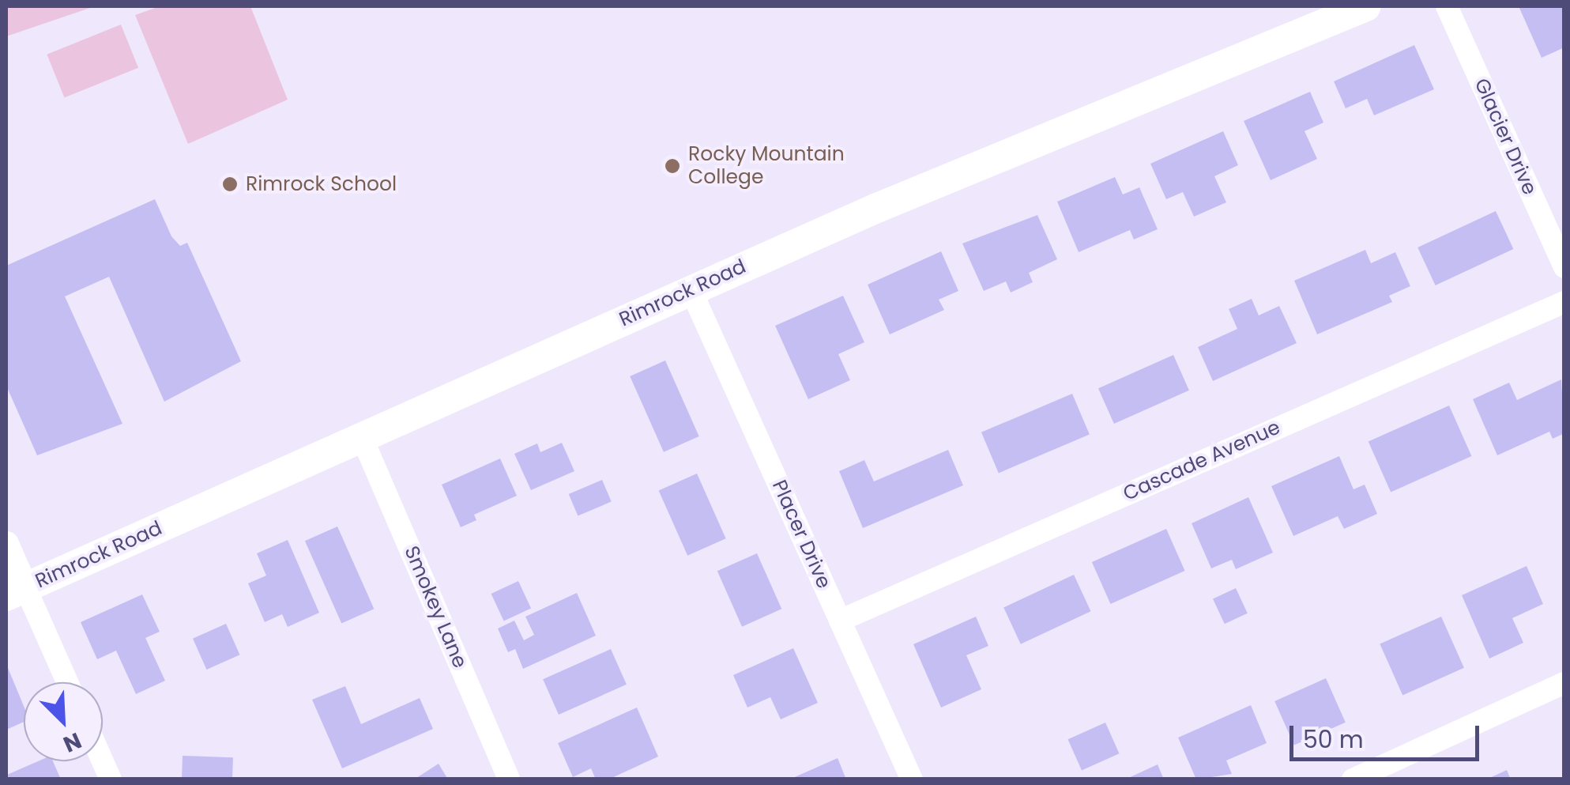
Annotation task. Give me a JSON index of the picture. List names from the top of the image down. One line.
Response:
{"streets":{"main road":["Rimrock Road"],"street":["Glacier Drive","Cascade Avenue","Placer Drive","Smokey Lane"]},"crossings":[["Rimrock Road","Placer Drive"],["Rimrock Road","Smokey Lane"],["Cascade Avenue","Placer Drive"]],"places":["Rocky Mountain College","Rimrock School"],"scale_bar":"50 m","north":"bottom right"}
